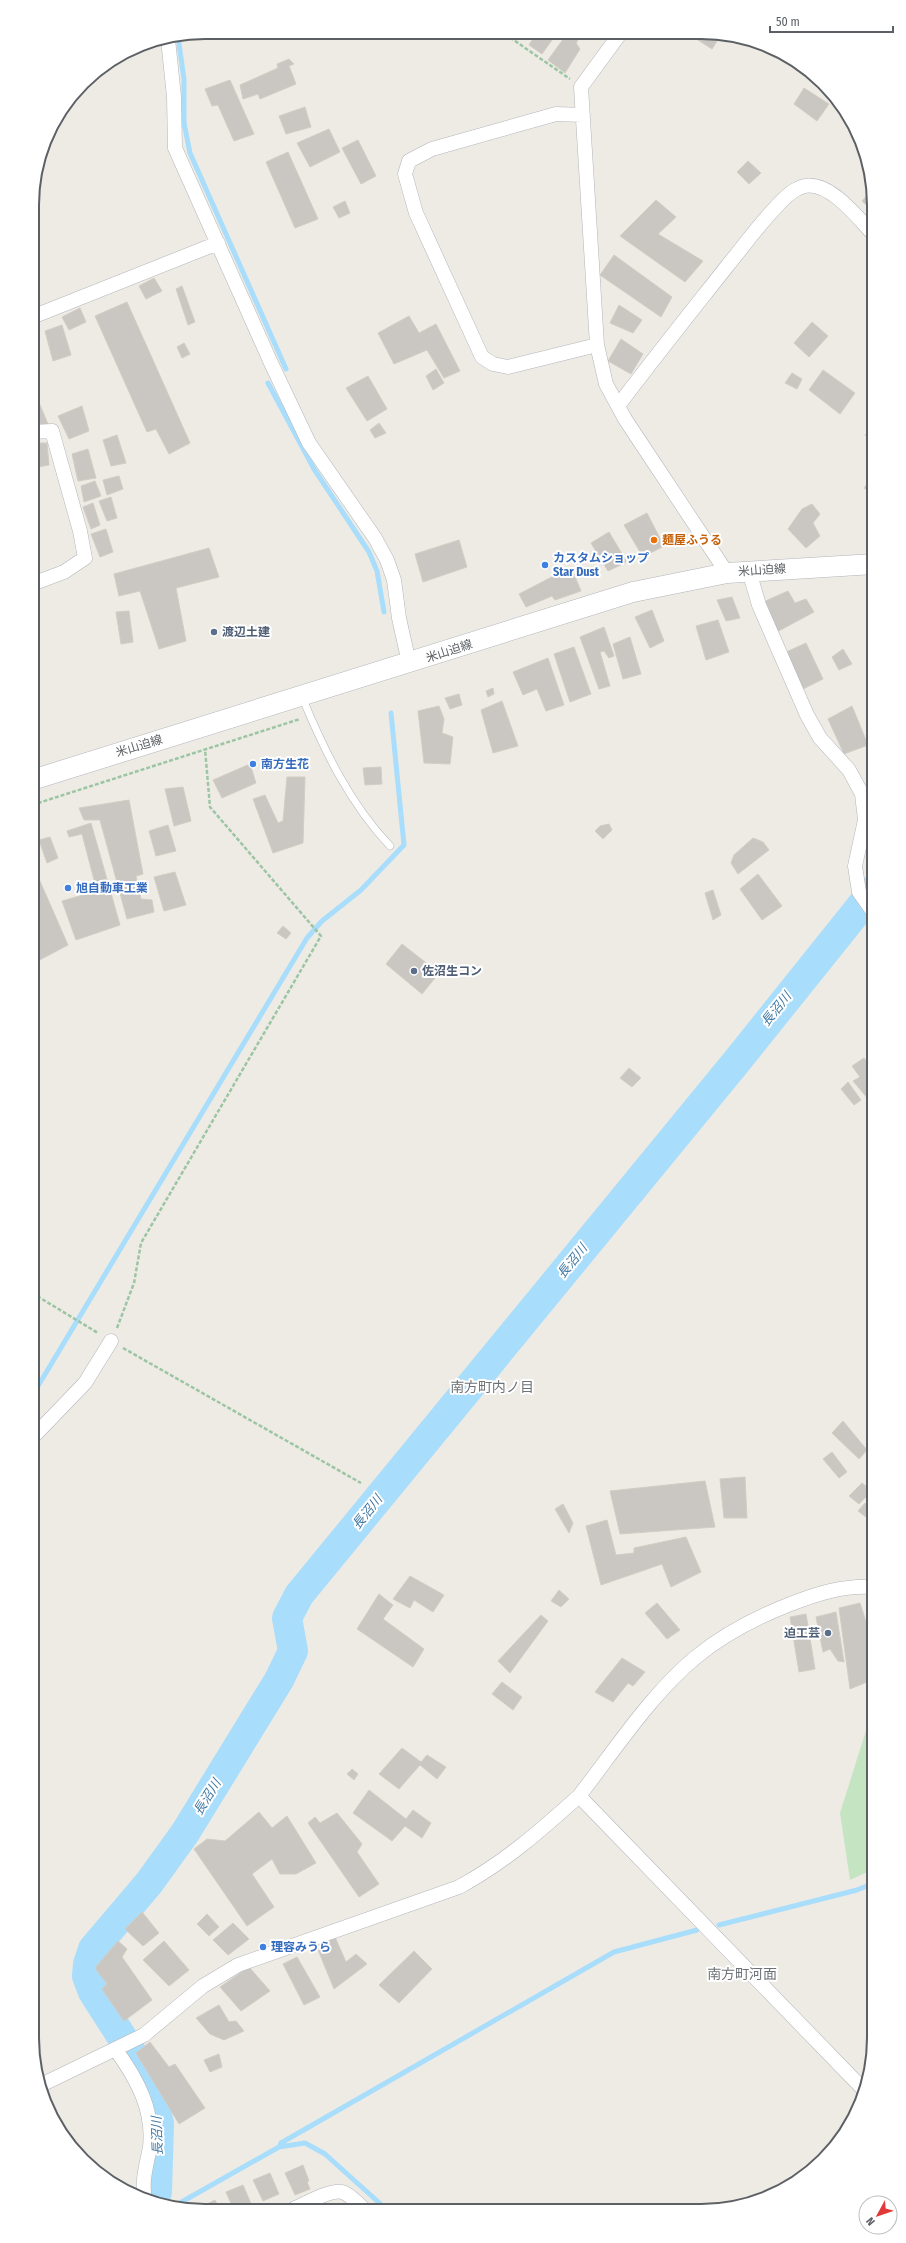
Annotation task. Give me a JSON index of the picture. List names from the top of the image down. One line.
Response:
{"streets":{"main road":["米山迫線"]},"districts":["南方町内ノ目","南方町河面"],"water":["長沼川"],"places":["麺屋ふうる","カスタムショップ Star Dust","渡辺土建","南方生花","旭自動車工業","佐沼生コン","迫工芸","理容みうら"],"scale_bar":"50 m","north":"bottom left"}
